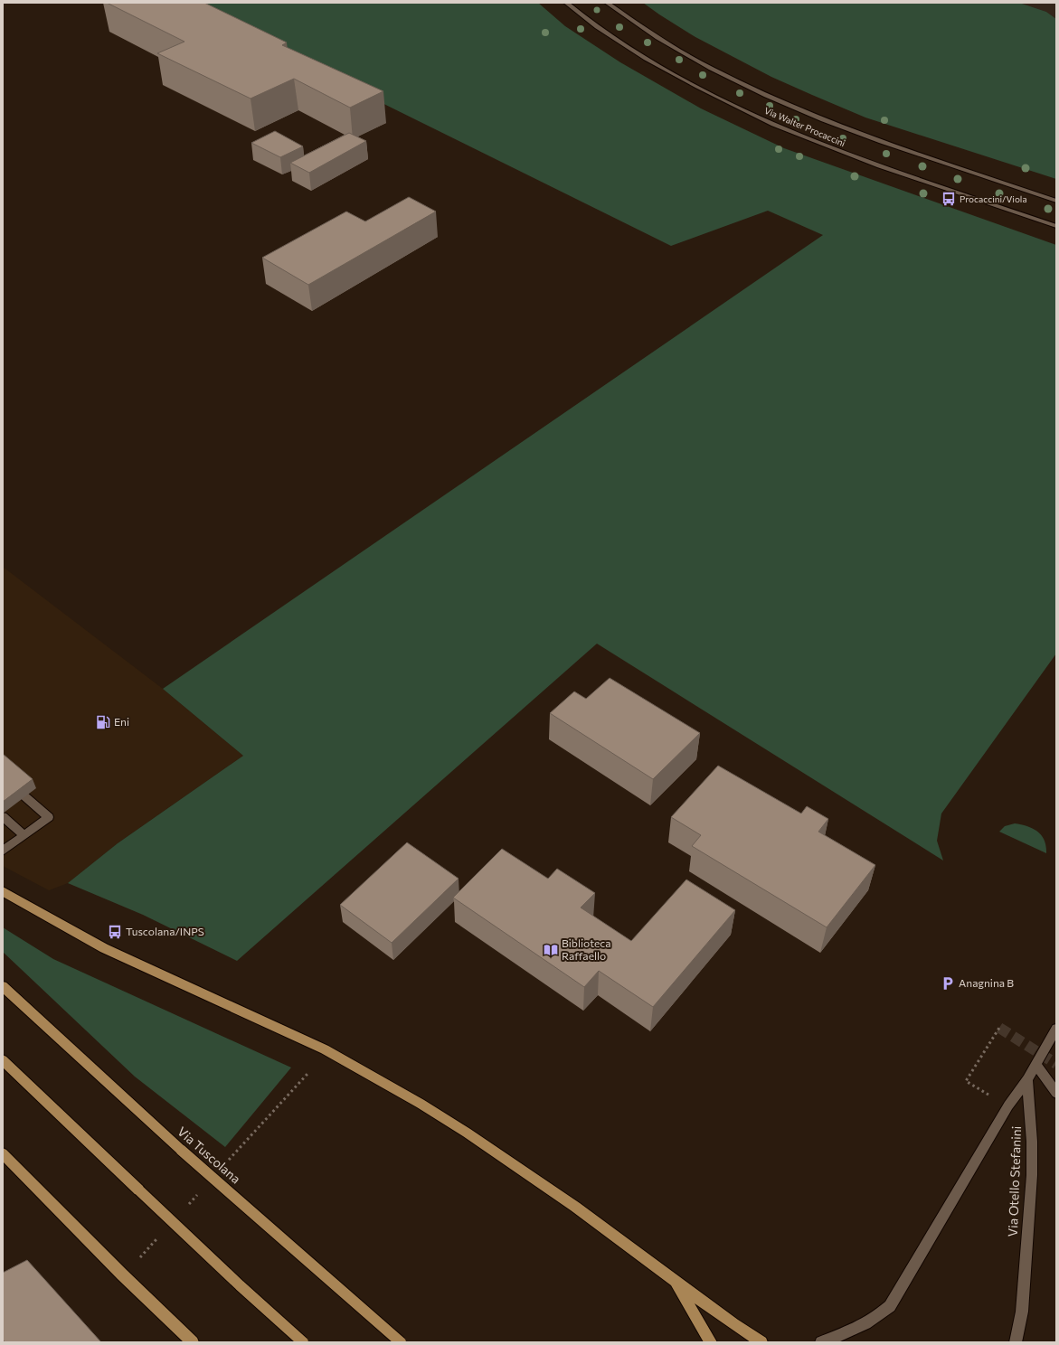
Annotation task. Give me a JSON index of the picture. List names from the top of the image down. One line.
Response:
{"streets":{"main road":["Via Tuscolana"],"street":["Via Walter Procaccini","Via Otello Stefanini"]},"places":{"bus stop":["Procaccini/Viola","Tuscolana/INPS"],"fuel station":["Eni"],"library":["Biblioteca Raffaello"],"parking":["Anagnina B"]}}
